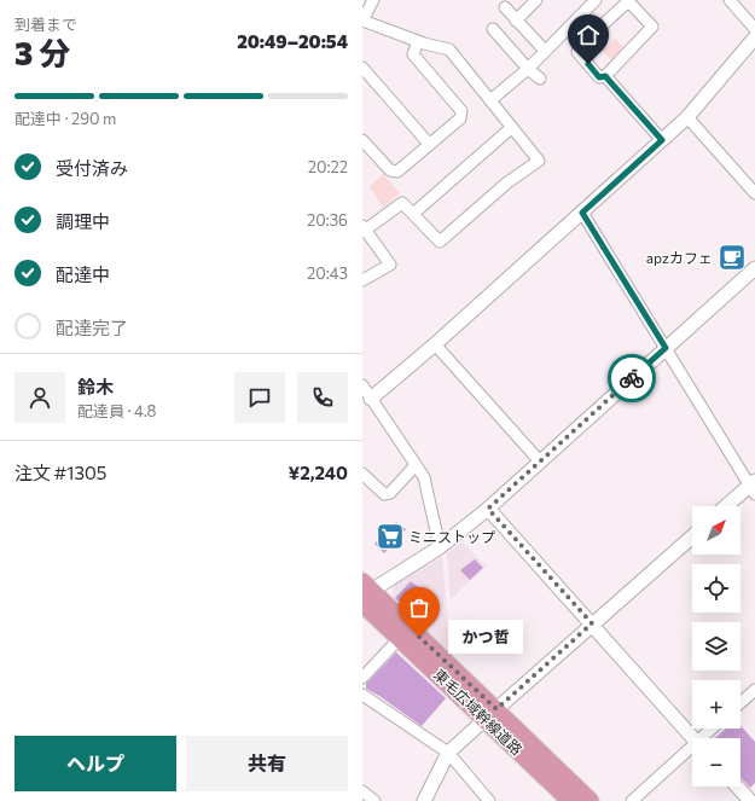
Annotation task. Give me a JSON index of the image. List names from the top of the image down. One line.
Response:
{"streets":{"highway":["東毛広域幹線道路"]},"places":{"cafe":["apzカフェ"],"supermarket":["ミニストップ"],"other":["かつ哲"]},"north":"top right","page":{"heading":["3 分","到着まで","20:49–20:54"],"panel":["鈴木","配達員 · 4.8","注文 #1305","¥2,240"],"bar":"配達中 · 290 m","list":[["受付済み","20:22"],["調理中","20:36"],["配達中","20:43"],"配達完了"],"map_buttons":["+","−"],"bubble":"かつ哲","buttons":["ヘルプ","共有"]}}
